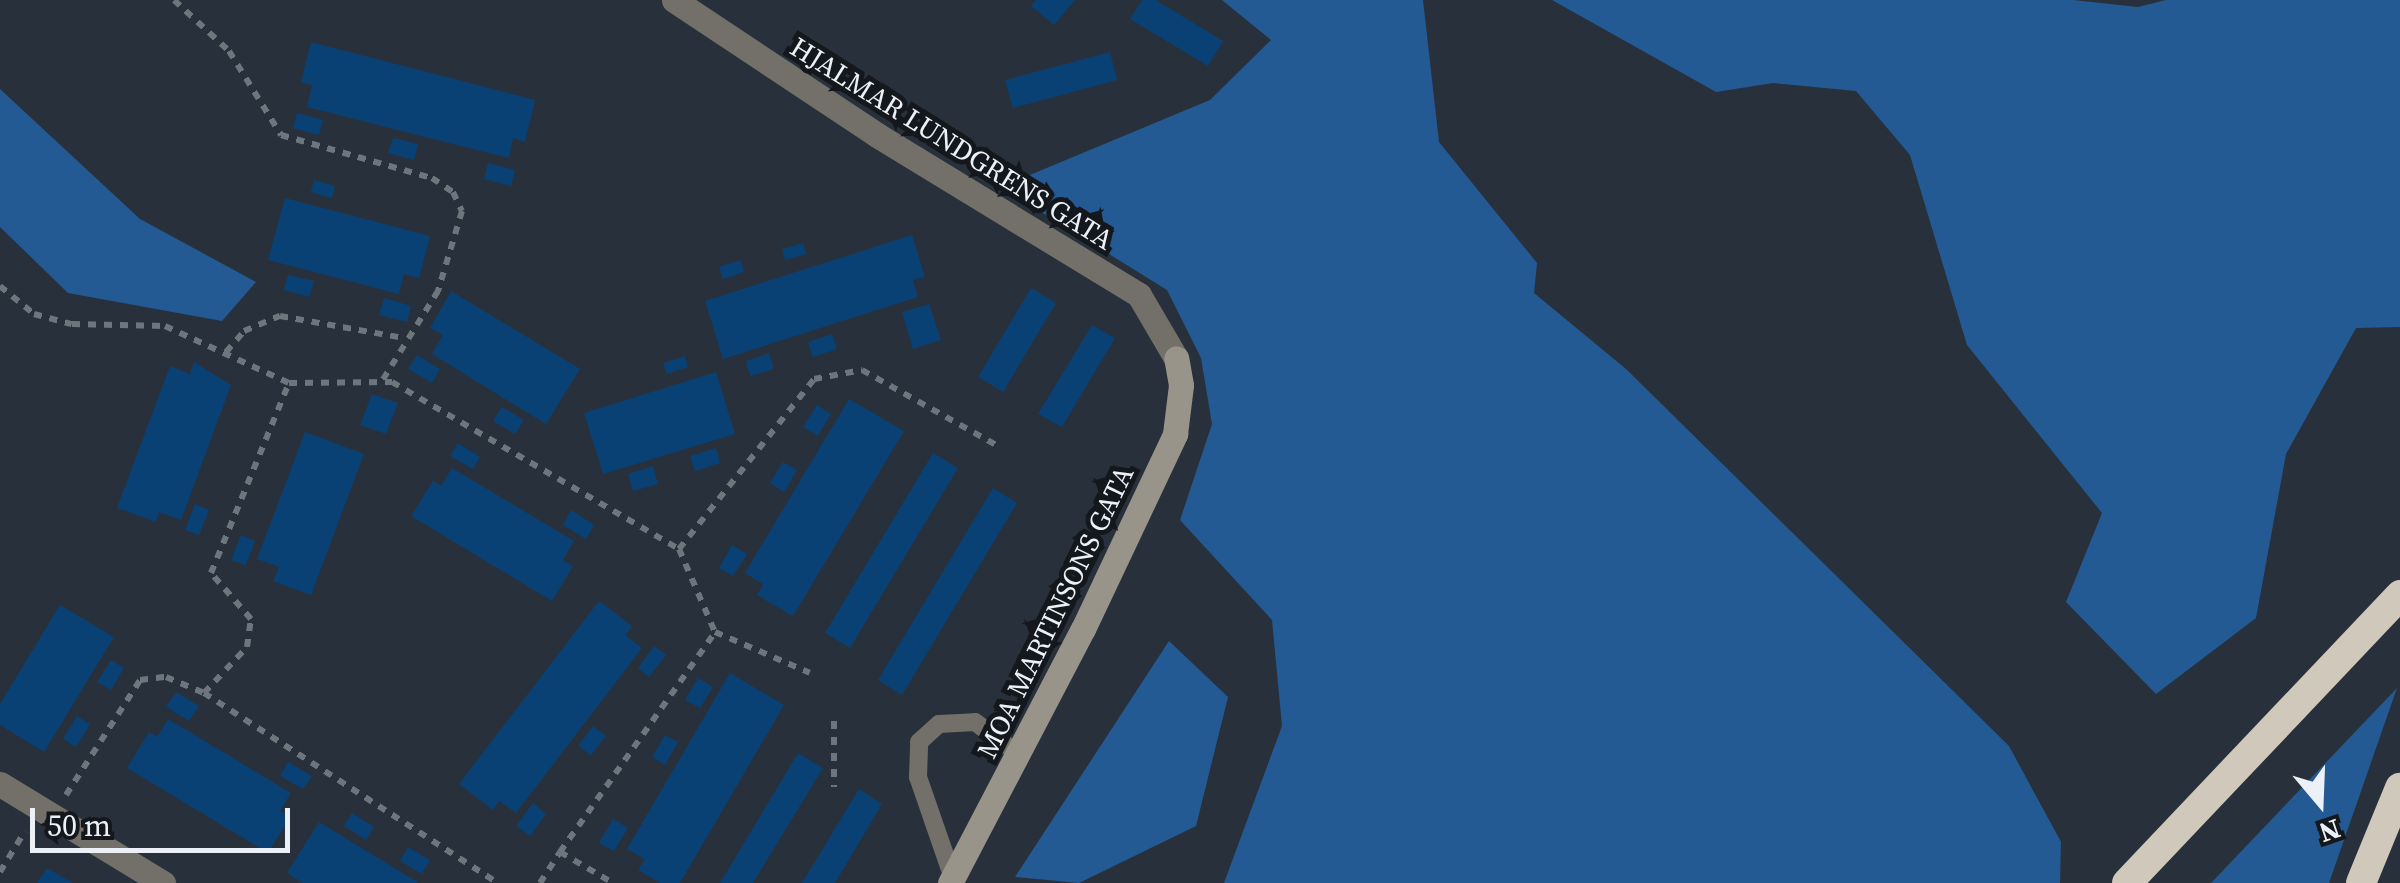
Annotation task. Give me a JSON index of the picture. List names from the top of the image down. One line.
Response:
{"streets":{"street":["HJALMAR LUNDGRENS GATA","MOA MARTINSONS GATA"]},"crossings":[["HJALMAR LUNDGRENS GATA","MOA MARTINSONS GATA"]],"scale_bar":"50 m","north":"bottom"}
